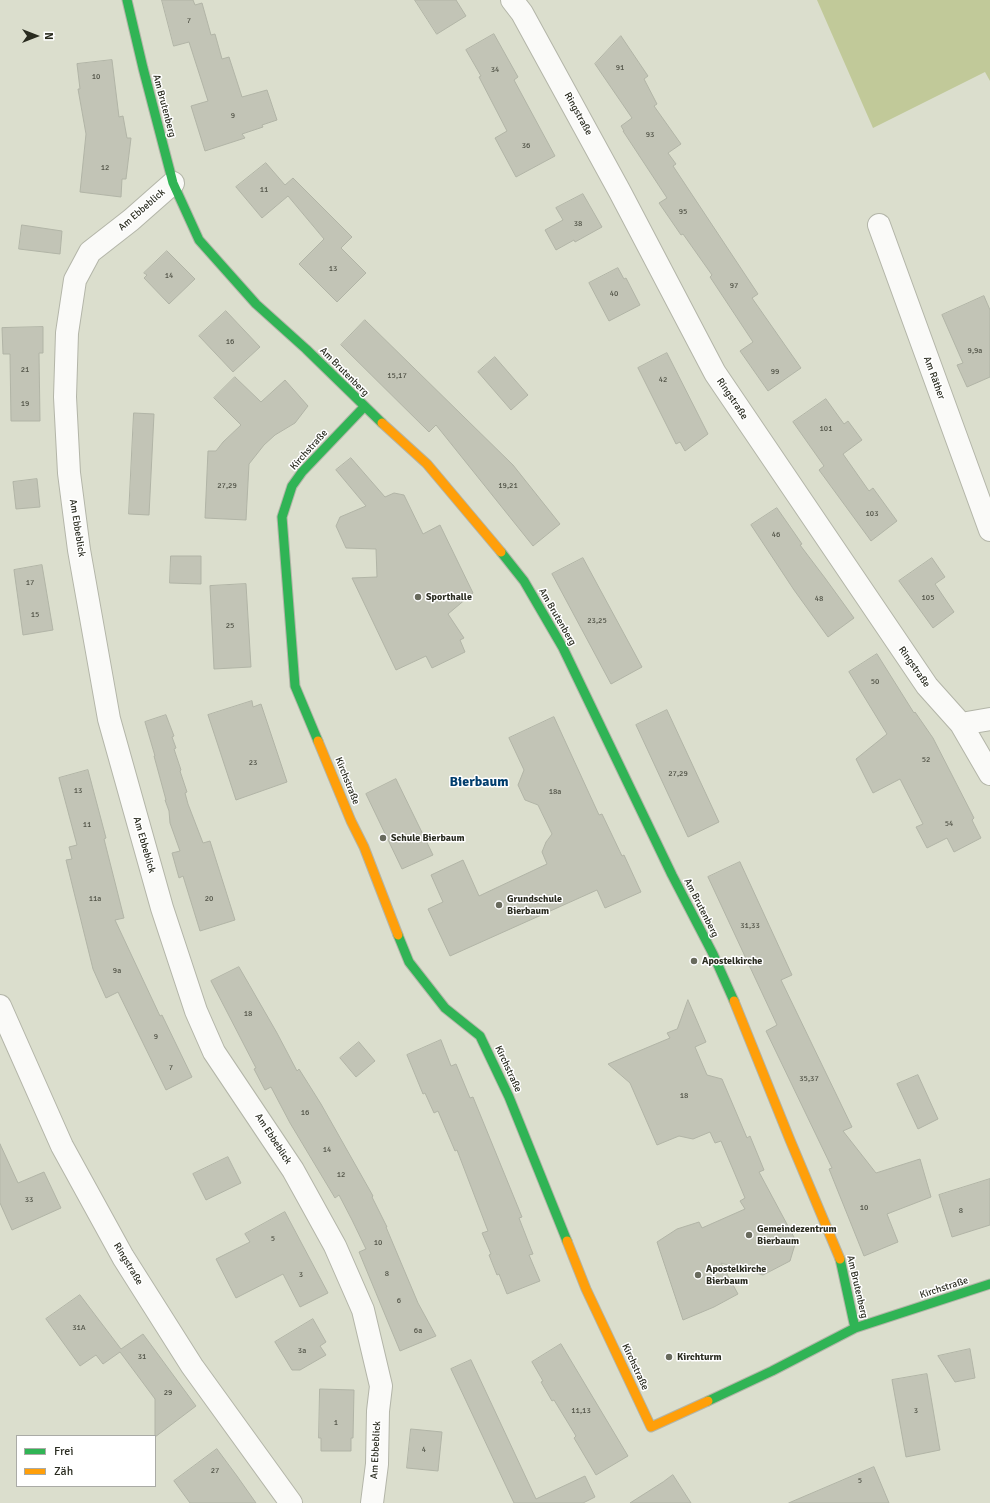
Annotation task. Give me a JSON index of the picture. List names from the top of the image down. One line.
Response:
{"streets":{"street":["Am Brutenberg","Ringstraße","Am Ebbeblick","Am Räther","Kirchstraße"]},"crossings":[["Am Brutenberg","Am Ebbeblick"],["Am Brutenberg","Kirchstraße"]],"districts":["Bierbaum"],"places":["Sporthalle","Schule Bierbaum","Grundschule Bierbaum","Apostelkirche","Gemeindezentrum Bierbaum","Apostelkirche Bierbaum","Kirchturm"],"house_numbers":["7","91","34","10","9","93","36","12","11","95","38","13","14","97","40","16","9,9a","21","99","15,17","42","19","101","27,29","19,21","103","46","17","105","48","15","23,25","25","50","52","23","27,29","13","18a","54","11","11a","20","31,33","9a","18","9","7","35,37","18","16","14","12","33","10","8","5","10","8","3","6","31A","6a","3a","31","29","11,13","3","1","4","27","5"],"legend":["Frei","Zäh"],"north":"right"}
